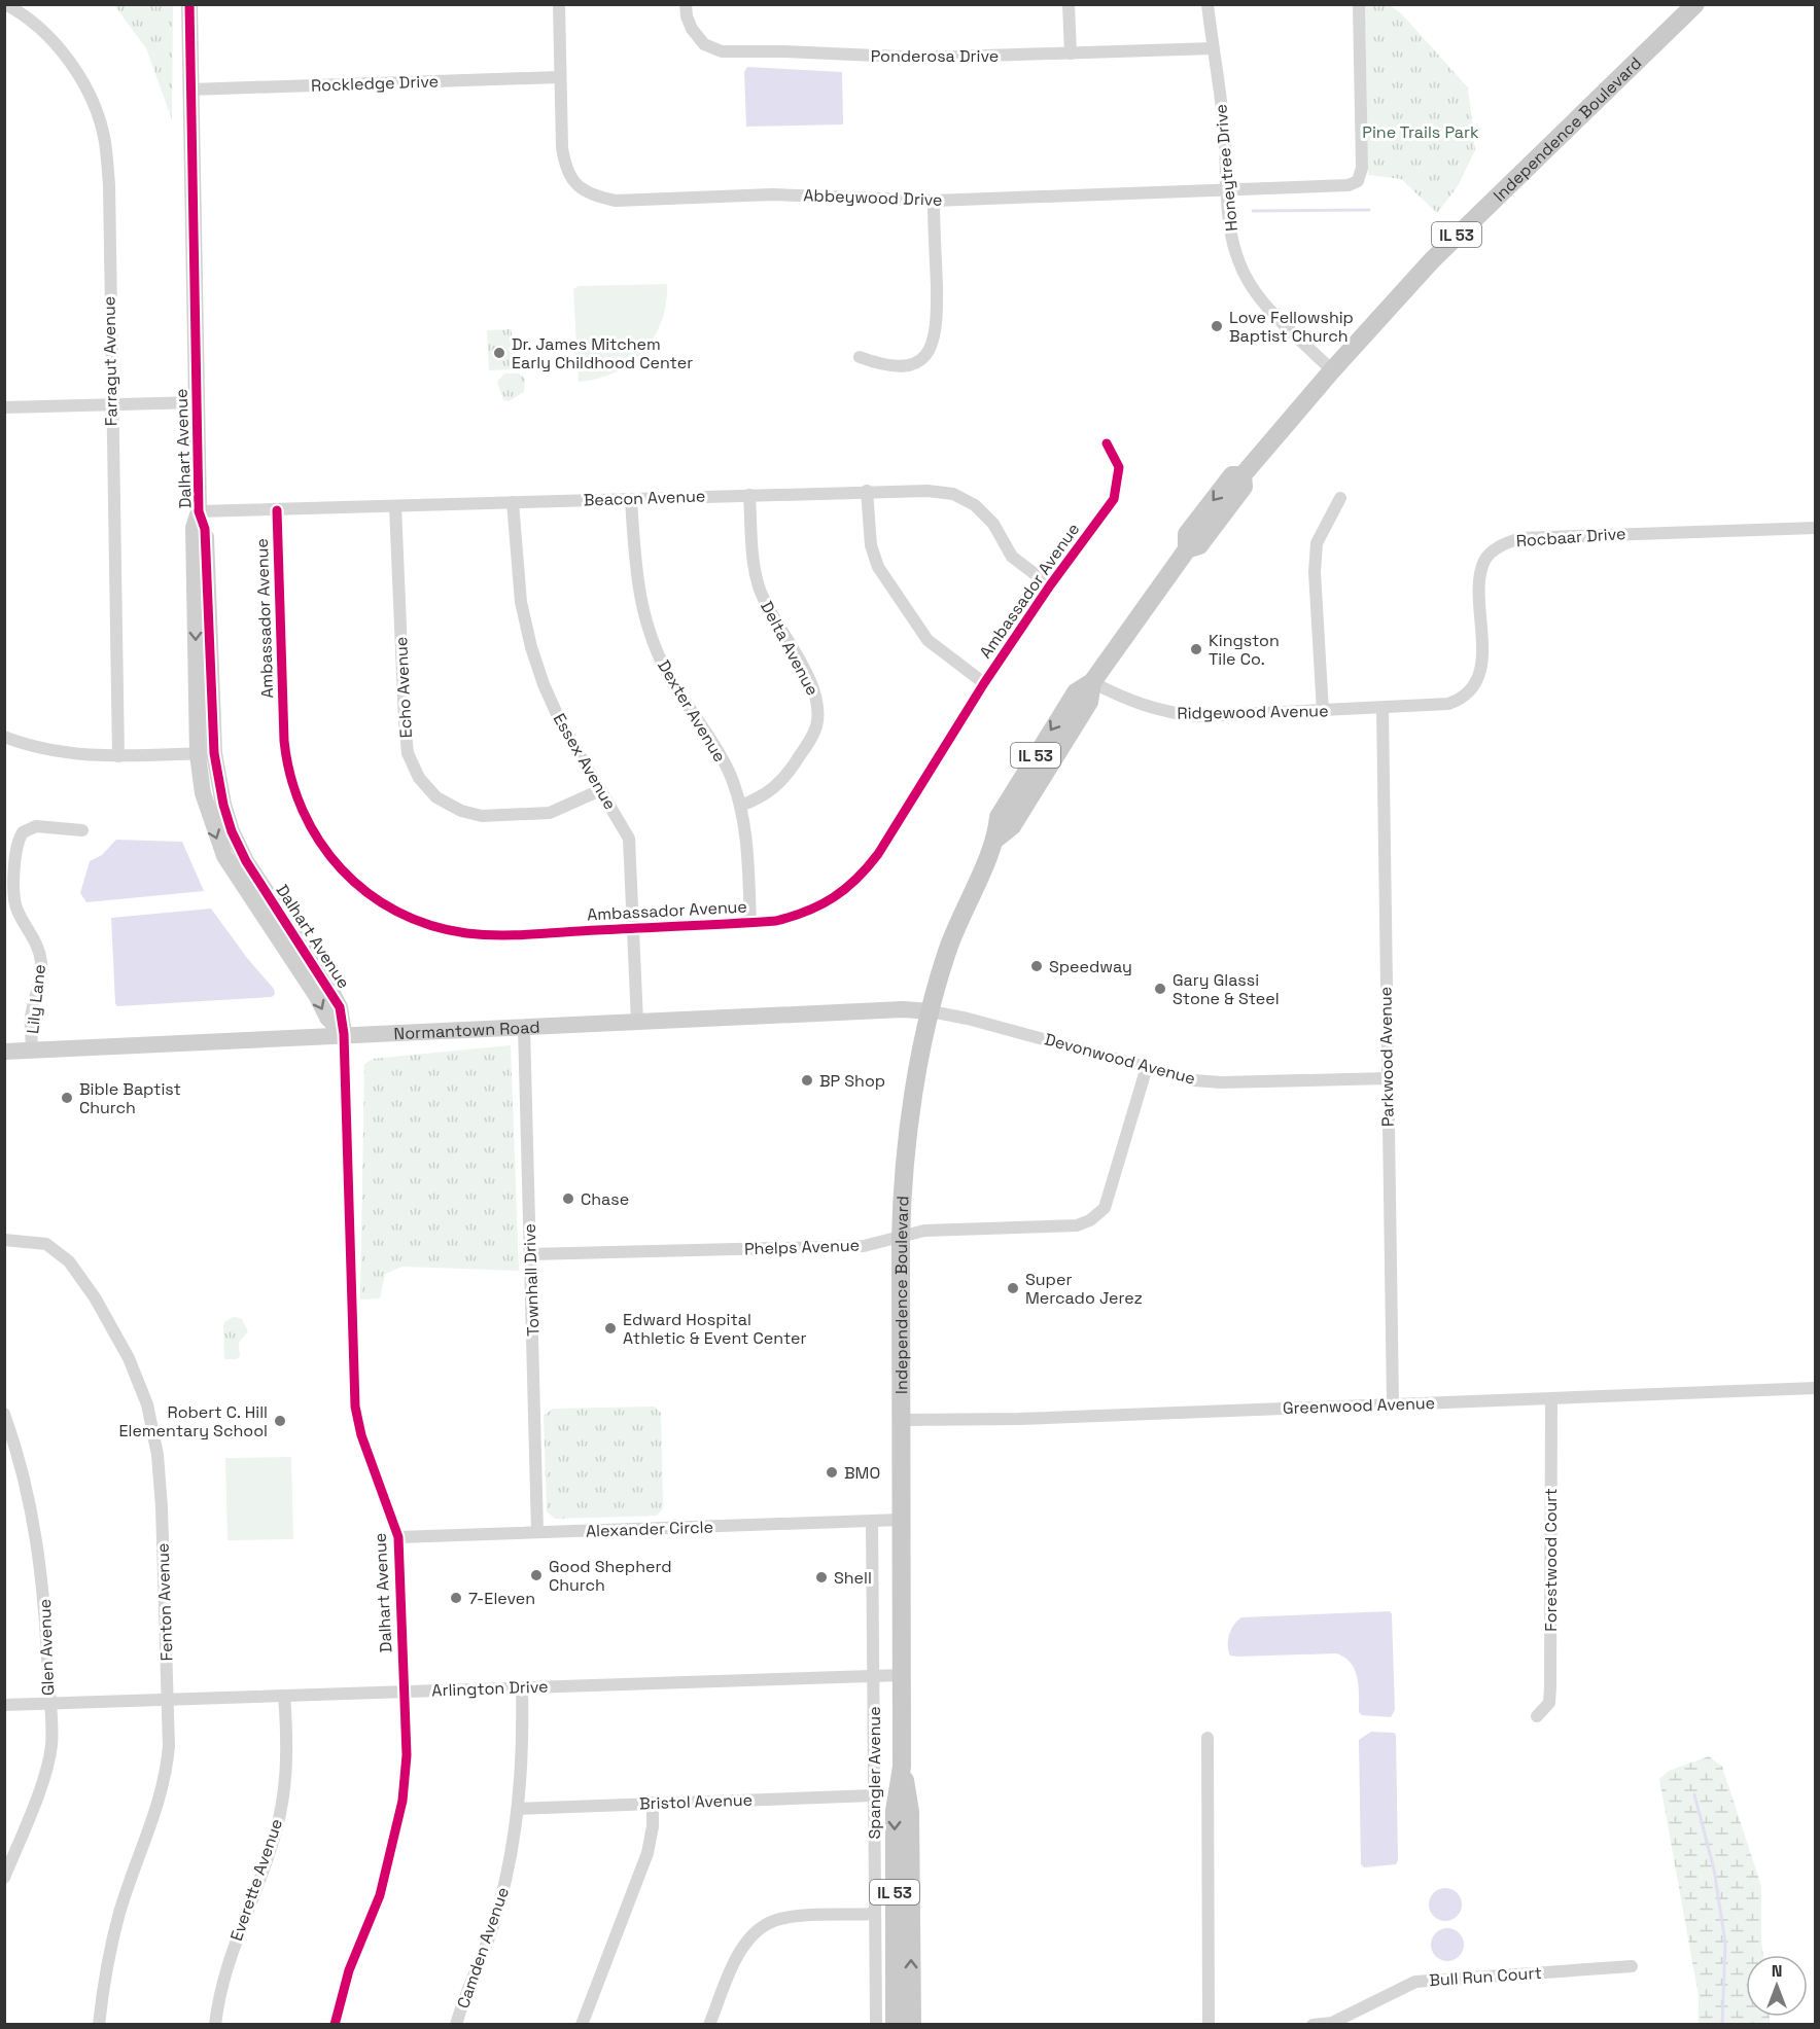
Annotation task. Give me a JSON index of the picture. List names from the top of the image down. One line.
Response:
{"streets":{"main road":["Independence Boulevard","IL 53","Dalhart Avenue","Normantown Road"],"street":["Ponderosa Drive","Rockledge Drive","Honeytree Drive","Abbeywood Drive","Farragut Avenue","Beacon Avenue","Rocbaar Drive","Ambassador Avenue","Delta Avenue","Echo Avenue","Dexter Avenue","Ridgewood Avenue","Essex Avenue","Lily Lane","Parkwood Avenue","Devonwood Avenue","Phelps Avenue","Townhall Drive","Greenwood Avenue","Alexander Circle","Forestwood Court","Fenton Avenue","Glen Avenue","Arlington Drive","Spangler Avenue","Bristol Avenue","Everette Avenue","Camden Avenue","Bull Run Court"]},"crossings":[["Ponderosa Drive","Honeytree Drive"],["Rockledge Drive","Abbeywood Drive"],["Rockledge Drive","Dalhart Avenue"],["Independence Boulevard","Honeytree Drive"],["Independence Boulevard","Ridgewood Avenue"],["Independence Boulevard","Normantown Road"],["Independence Boulevard","Devonwood Avenue"],["Independence Boulevard","Phelps Avenue"],["Independence Boulevard","Greenwood Avenue"],["Independence Boulevard","Alexander Circle"],["Independence Boulevard","Arlington Drive"],["Honeytree Drive","Abbeywood Drive"],["Dalhart Avenue","Beacon Avenue"],["Dalhart Avenue","Normantown Road"],["Dalhart Avenue","Alexander Circle"],["Dalhart Avenue","Arlington Drive"],["Beacon Avenue","Ambassador Avenue"],["Beacon Avenue","Delta Avenue"],["Beacon Avenue","Echo Avenue"],["Beacon Avenue","Dexter Avenue"],["Beacon Avenue","Essex Avenue"],["Rocbaar Drive","Ridgewood Avenue"],["Rocbaar Drive","Parkwood Avenue"],["Ambassador Avenue","Dexter Avenue"],["Ambassador Avenue","Essex Avenue"],["Delta Avenue","Dexter Avenue"],["Echo Avenue","Essex Avenue"],["Ridgewood Avenue","Parkwood Avenue"],["Essex Avenue","Normantown Road"],["Lily Lane","Normantown Road"],["Normantown Road","Devonwood Avenue"],["Normantown Road","Townhall Drive"],["Parkwood Avenue","Devonwood Avenue"],["Parkwood Avenue","Greenwood Avenue"],["Devonwood Avenue","Phelps Avenue"],["Phelps Avenue","Townhall Drive"],["Townhall Drive","Alexander Circle"],["Greenwood Avenue","Forestwood Court"],["Alexander Circle","Spangler Avenue"],["Fenton Avenue","Arlington Drive"],["Glen Avenue","Arlington Drive"],["Arlington Drive","Spangler Avenue"],["Arlington Drive","Everette Avenue"],["Arlington Drive","Camden Avenue"],["Spangler Avenue","Bristol Avenue"],["Bristol Avenue","Camden Avenue"]],"parks":["Pine Trails Park"],"places":["Love Fellowship Baptist Church","Dr. James Mitchem Early Childhood Center","Kingston Tile Co.","Speedway","Gary Glassi Stone & Steel","BP Shop","Bible Baptist Church","Chase","Super Mercado Jerez","Edward Hospital Athletic & Event Center","Robert C. Hill Elementary School","BMO","Good Shepherd Church","Shell","7-Eleven"],"north":"top"}
